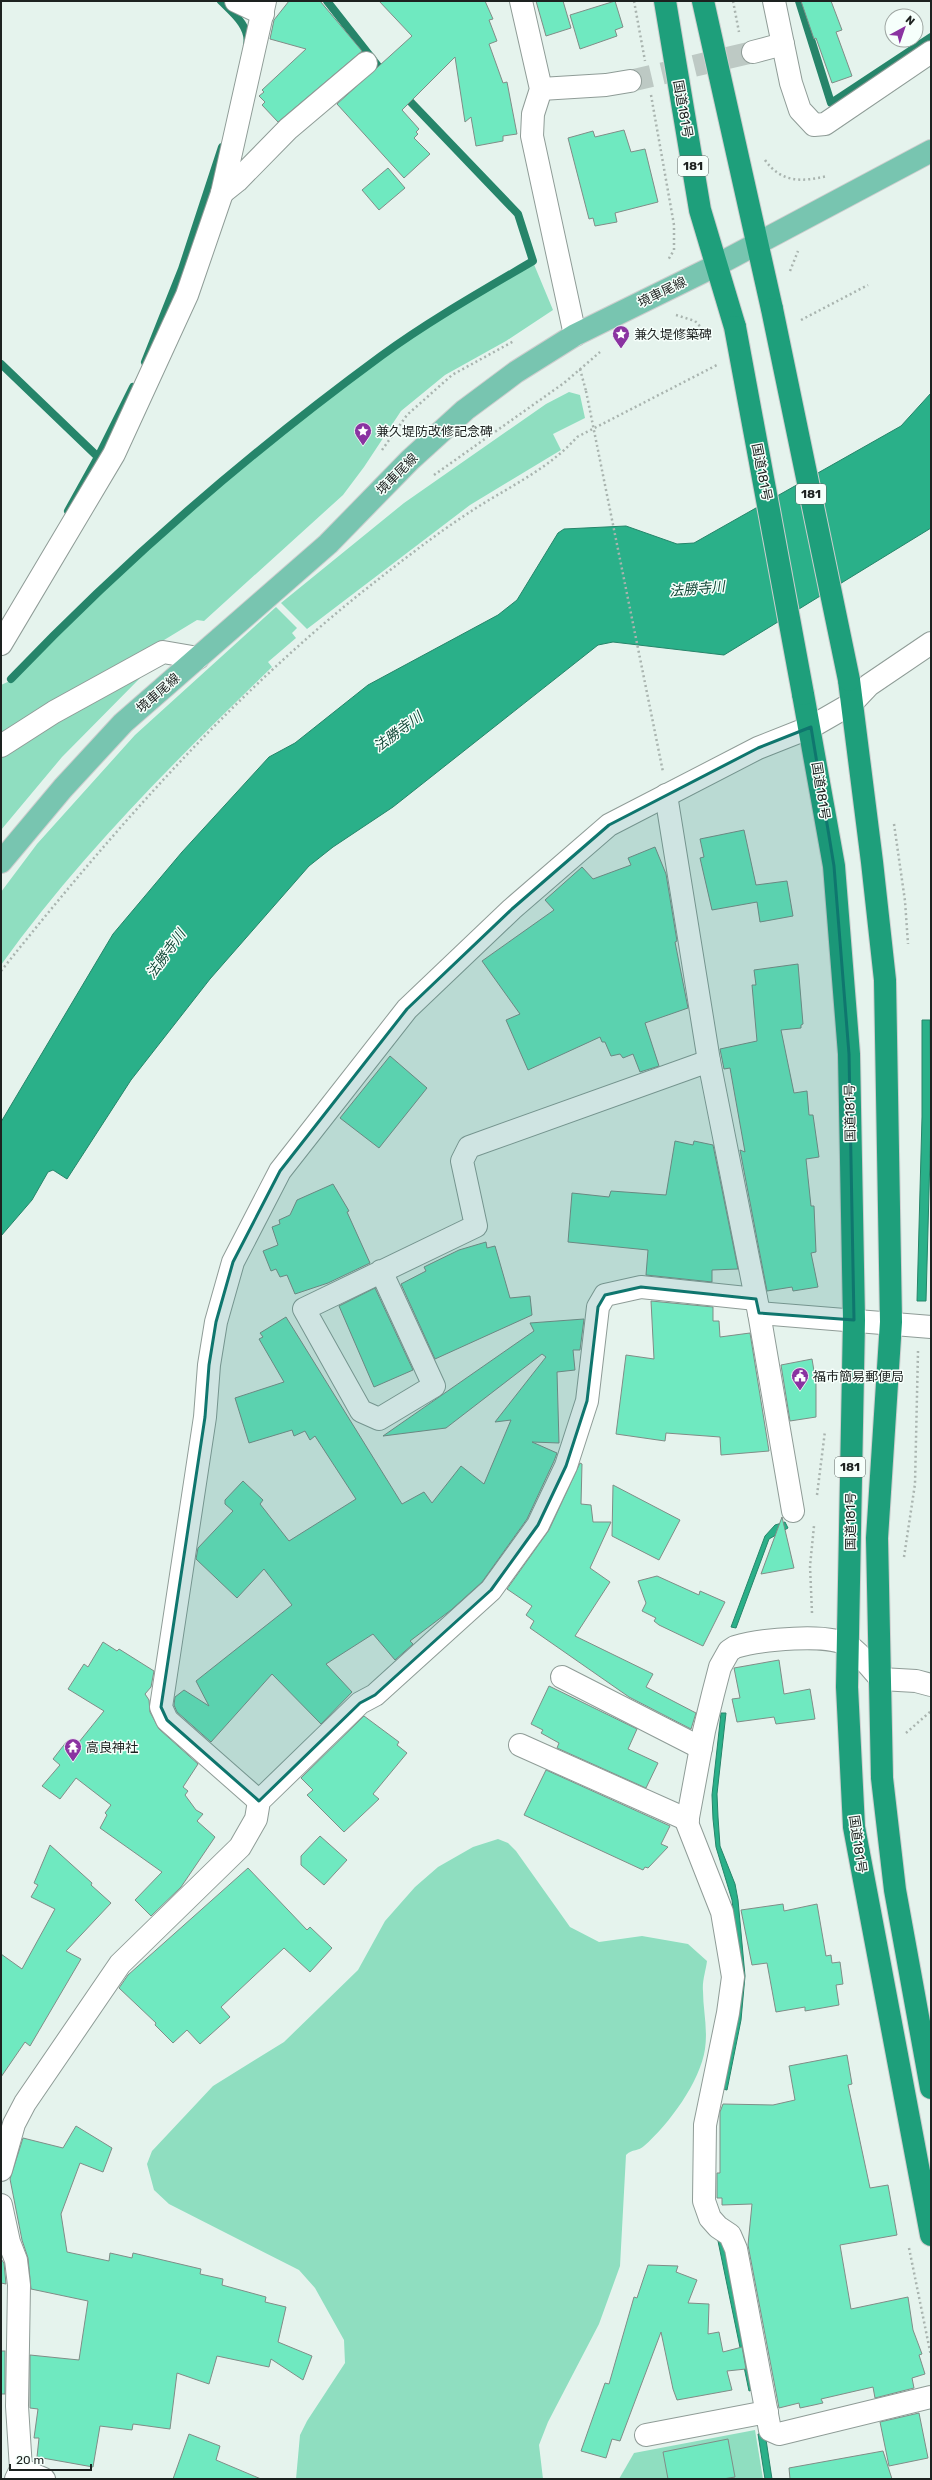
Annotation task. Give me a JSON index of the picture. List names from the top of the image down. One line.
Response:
{"streets":{"highway":["国道181号","181"],"main road":["境車尾線"]},"crossings":[["国道181号","境車尾線"]],"water":["法勝寺川"],"places":{"place":["兼久堤修築碑","兼久堤防改修記念碑"],"public building":["福市簡易郵便局"],"temple":["高良神社"]},"scale_bar":"20 m","north":"top right"}
